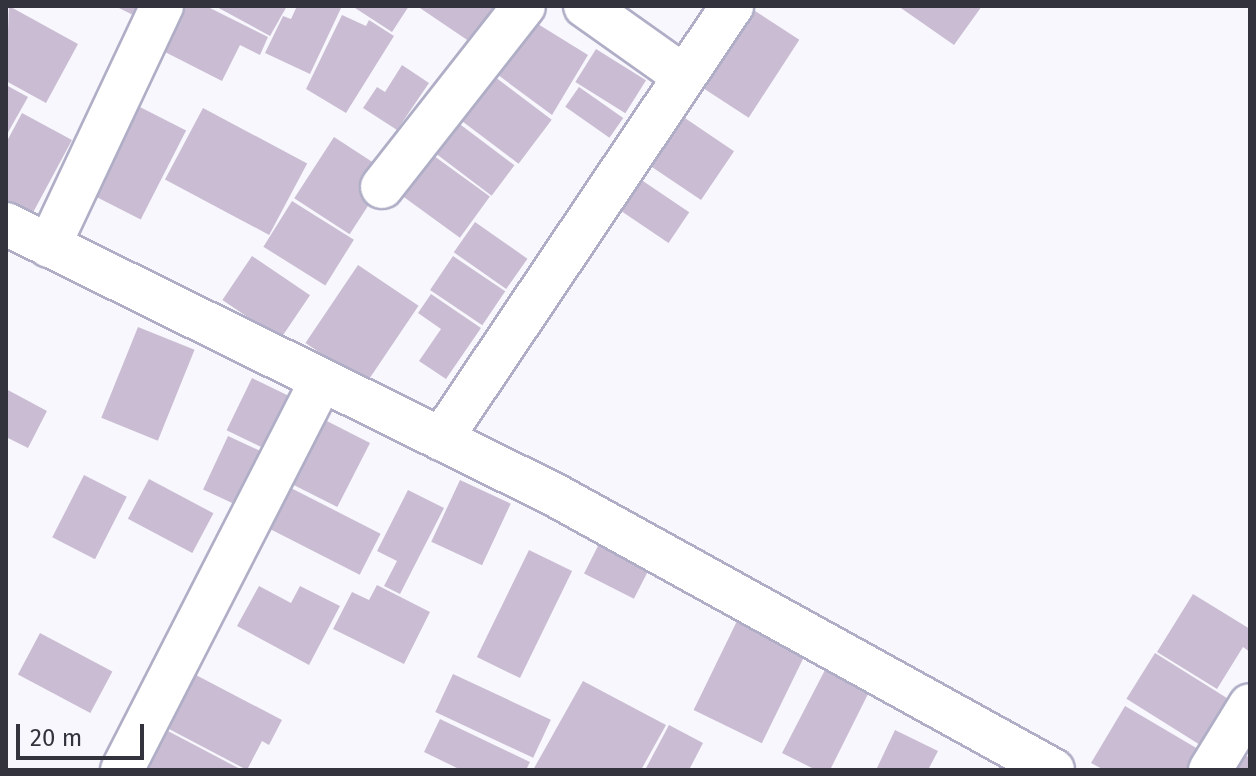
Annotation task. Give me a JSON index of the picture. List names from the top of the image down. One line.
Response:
{"scale_bar":"20 m"}
